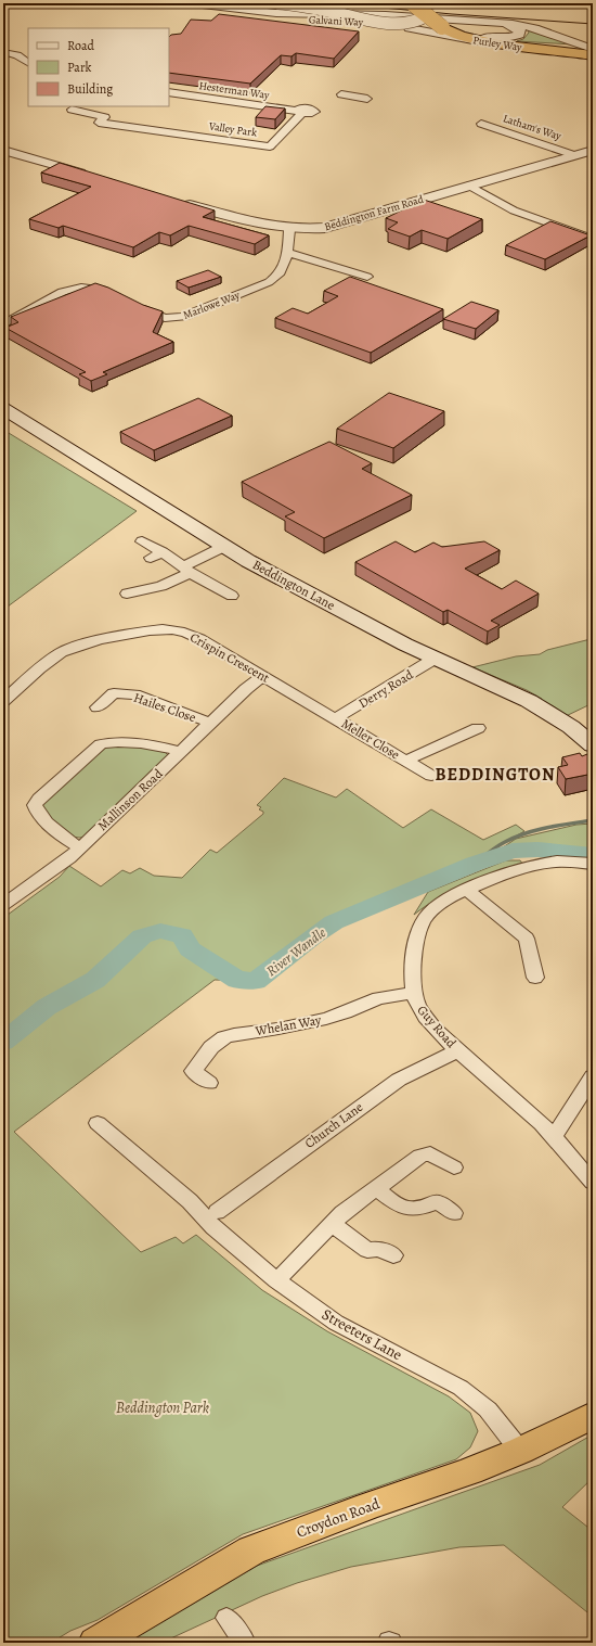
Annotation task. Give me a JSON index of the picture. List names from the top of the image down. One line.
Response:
{"streets":{"highway":["Purley Way","Croydon Road"],"main road":["Beddington Lane"],"street":["Galvani Way","Hesterman Way","Latham's Way","Valley Park","Beddington Farm Road","Marlowe Way","Crispin Crescent","Derry Road","Hailes Close","Meller Close","Mallinson Road","Whelan Way","Guy Road","Church Lane","Streeters Lane"]},"crossings":[["Galvani Way","Purley Way"],["Hesterman Way","Valley Park"],["Latham's Way","Beddington Farm Road"],["Beddington Farm Road","Marlowe Way"],["Beddington Lane","Derry Road"],["Crispin Crescent","Derry Road"],["Crispin Crescent","Meller Close"],["Crispin Crescent","Mallinson Road"],["Derry Road","Meller Close"],["Hailes Close","Mallinson Road"],["Whelan Way","Guy Road"],["Guy Road","Church Lane"],["Church Lane","Streeters Lane"],["Streeters Lane","Croydon Road"]],"districts":["BEDDINGTON"],"water":["River Wandle"],"parks":["Beddington Park"],"legend":["Road","Park","Building"]}
